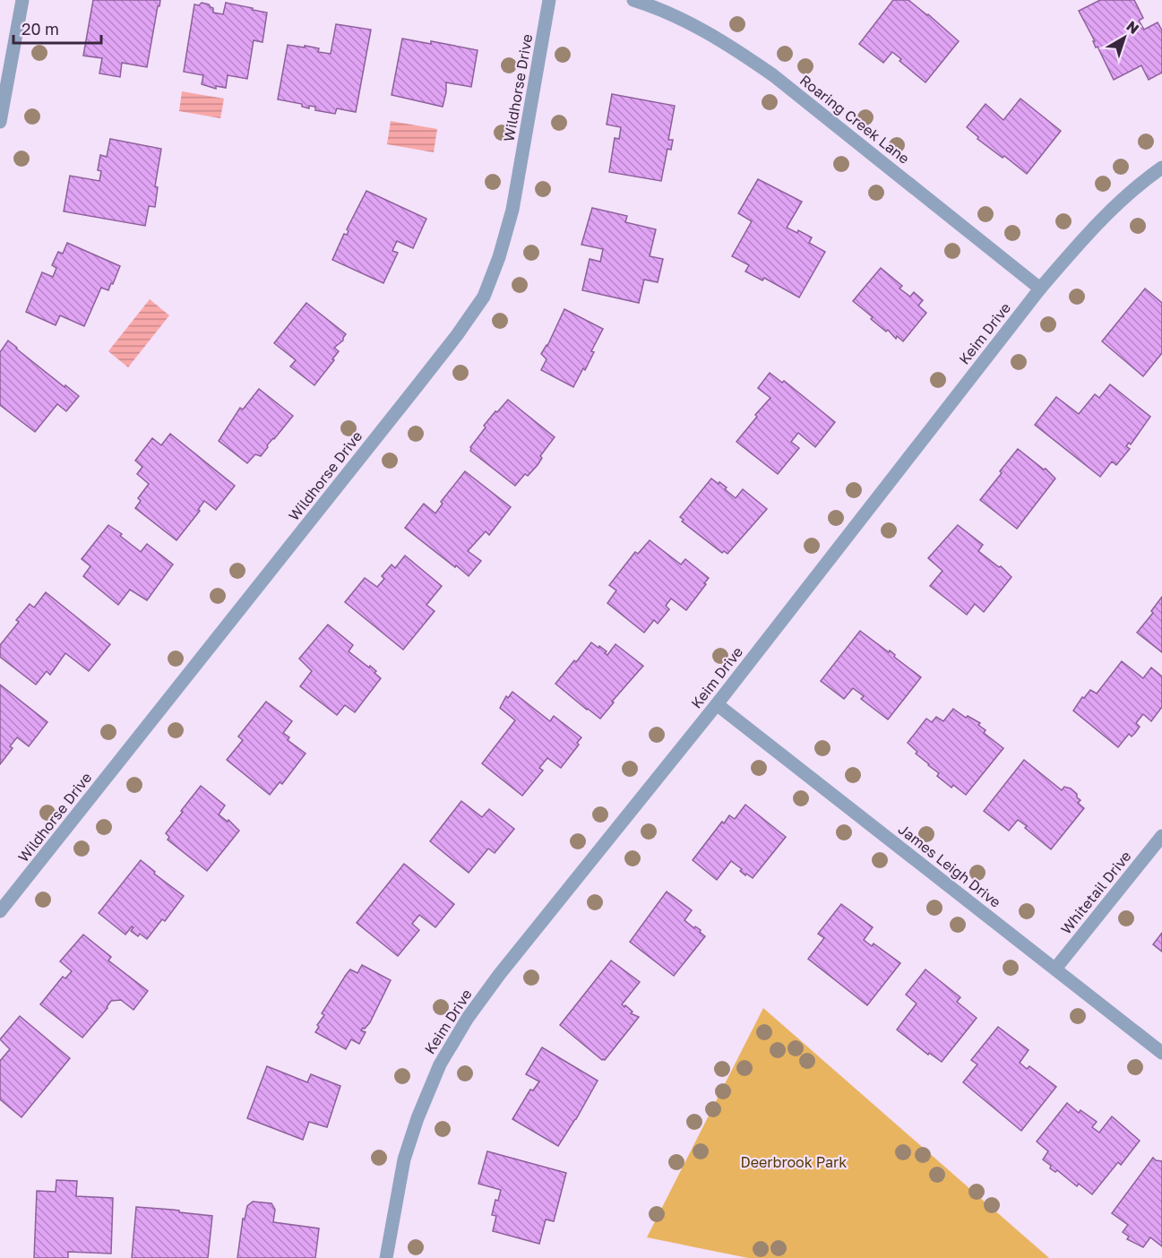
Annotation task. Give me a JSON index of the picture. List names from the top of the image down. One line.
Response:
{"streets":{"street":["Wildhorse Drive","Roaring Creek Lane","Keim Drive","James Leigh Drive","Whitetail Drive"]},"crossings":[["Roaring Creek Lane","Keim Drive"],["Keim Drive","James Leigh Drive"],["James Leigh Drive","Whitetail Drive"]],"parks":["Deerbrook Park"],"scale_bar":"20 m","north":"top right"}
